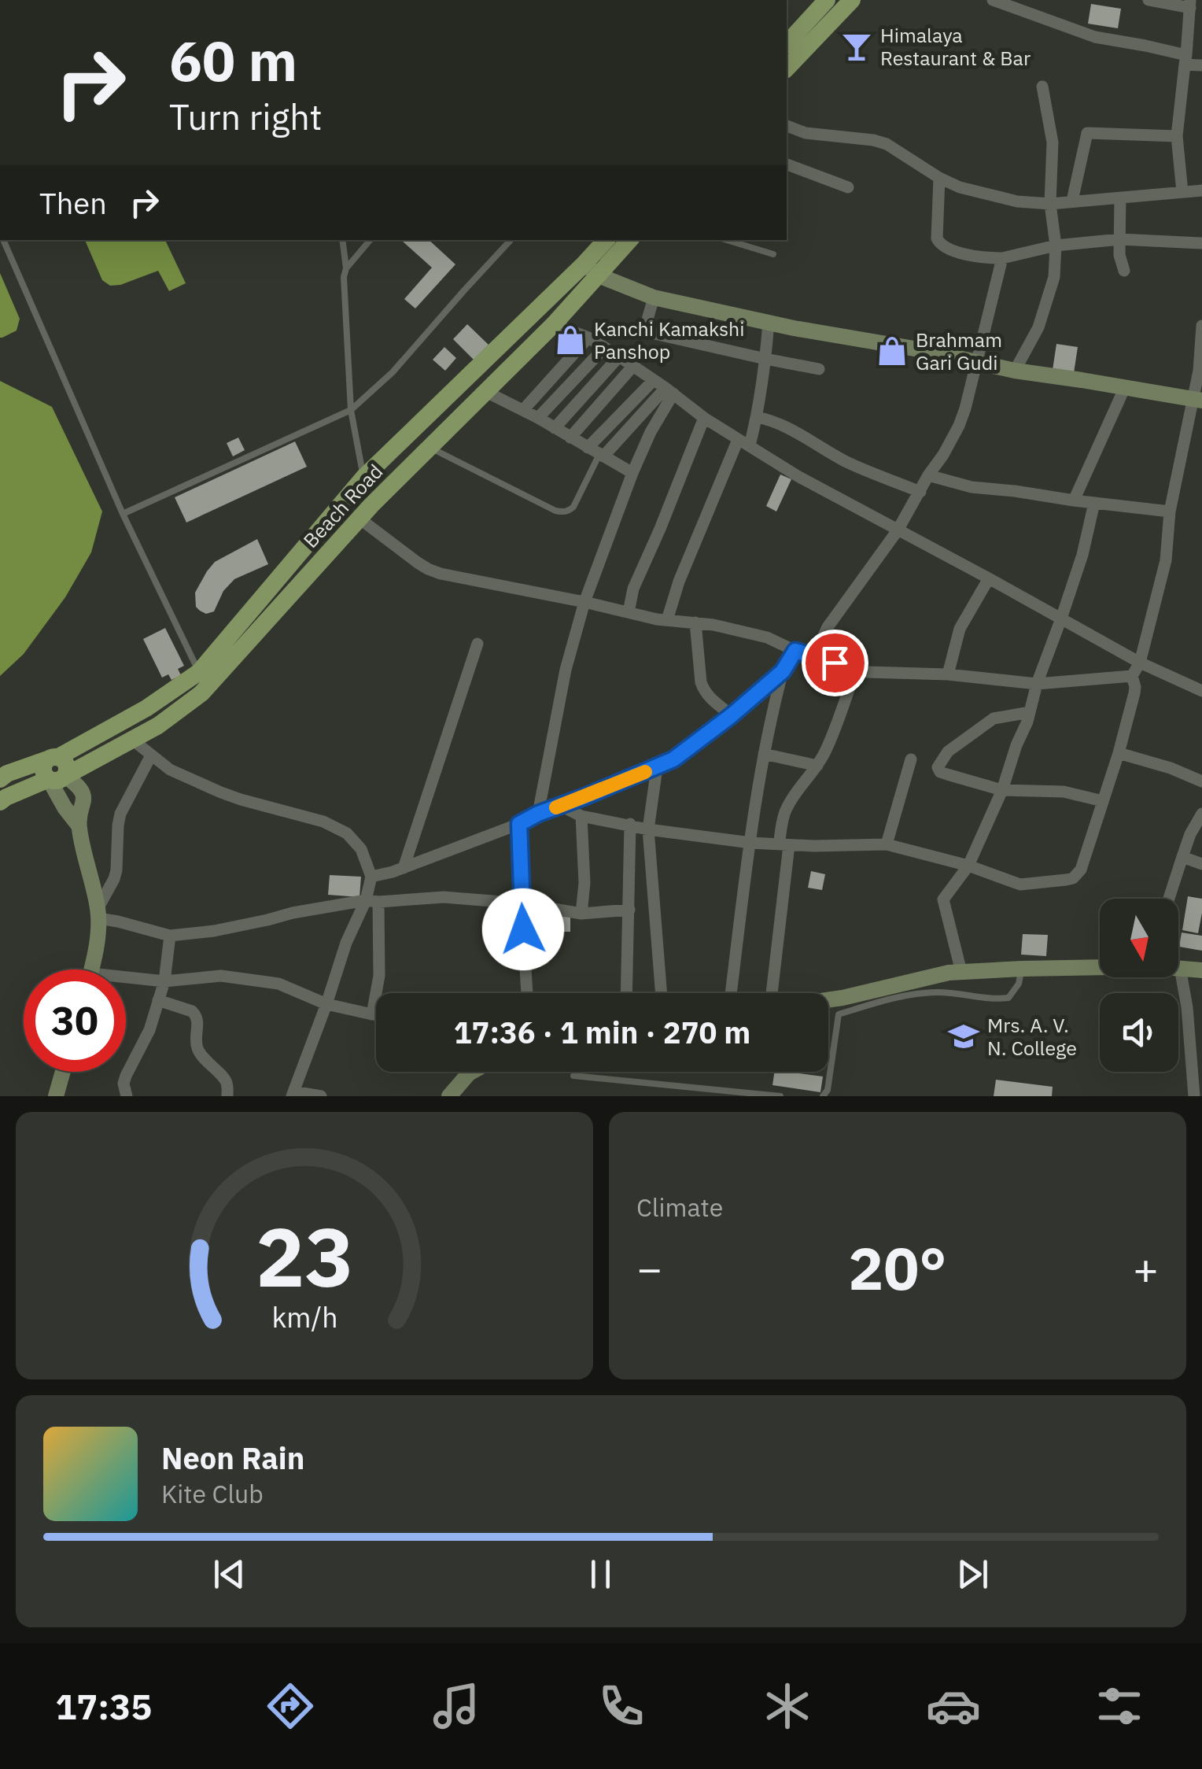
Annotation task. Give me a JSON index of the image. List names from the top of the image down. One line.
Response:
{"streets":{"main road":["Beach Road"]},"places":{"bar":["Himalaya Restaurant & Bar"],"shop":["Kanchi Kamakshi Panshop","Brahmam Gari Gudi"],"school or university":["Mrs. A. V. N. College"]},"north":"bottom","page":{"turn":["60 m","Turn right"],"then":"Then","limit":"30","trip":"17:36 · 1 min · 270 m","tile":"Climate","heat":["−","20°","+"],"song":["Neon Rain","Kite Club"],"tabs":"17:35","gauge":["23","km/h"]}}
